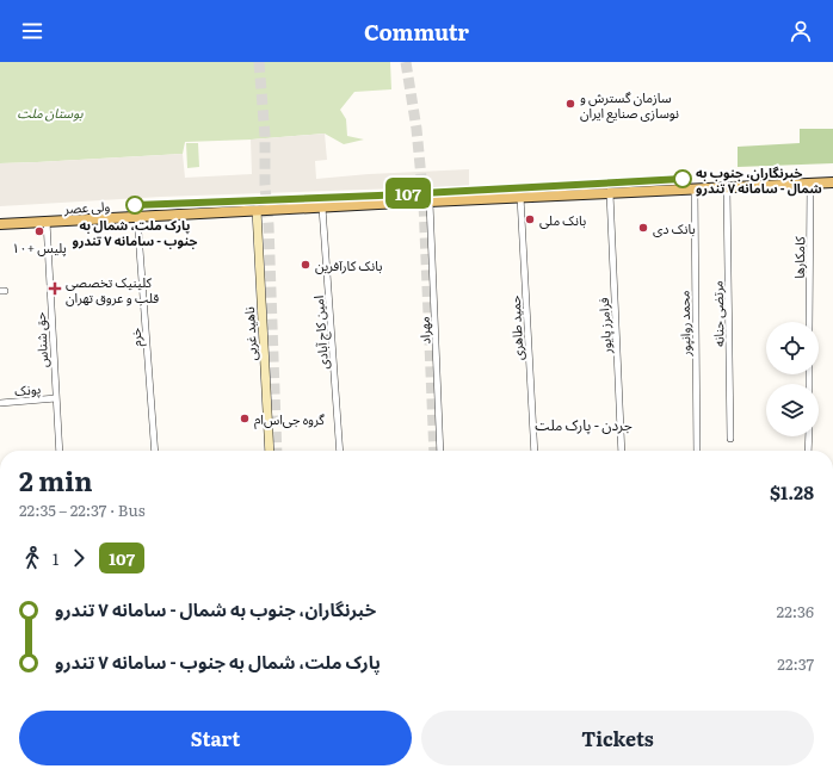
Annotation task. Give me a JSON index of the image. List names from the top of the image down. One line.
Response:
{"streets":{"main road":["ولی عصر","ناهید غربی"],"street":["کامکارها","مرتضی حنانه","محمد روانپور","فرامرز پایور","حمید طاهری","مهراد","امین کاج آبادی","خرم","حق شناس","پونک"]},"crossings":[["ولی عصر","کامکارها"],["ولی عصر","مرتضی حنانه"],["ولی عصر","محمد روانپور"],["ولی عصر","فرامرز پایور"],["ولی عصر","حمید طاهری"],["ولی عصر","مهراد"],["ولی عصر","امین کاج آبادی"],["ولی عصر","ناهید غربی"],["ولی عصر","خرم"],["ولی عصر","حق شناس"],["حق شناس","پونک"]],"districts":["جردن - پارک ملت"],"parks":["بوستان ملت"],"places":{"other":["سازمان گسترش و نوسازی صنایع ایران","خبرنگاران، جنوب به شمال - سامانه ۷ تندرو","پارک ملت، شمال به جنوب - سامانه ۷ تندرو","بانک ملی","بانک دی","پلیس +۱۰","بانک کارآفرین","گروه جی‌اس‌ام"],"health":["کلینیک تخصصی قلب و عروق تهران"]},"lines":["bus line 107"],"page":{"header":"Commutr","on_map":"107","heading":["2 min","22:35 – 22:37 · Bus","$1.28"],"legs":["1","107"],"list":[{"name":"خبرنگاران، جنوب به شمال - سامانه ۷ تندرو","value":"22:36"},{"name":"پارک ملت، شمال به جنوب - سامانه ۷ تندرو","value":"22:37"}],"buttons":["Start","Tickets"]}}
